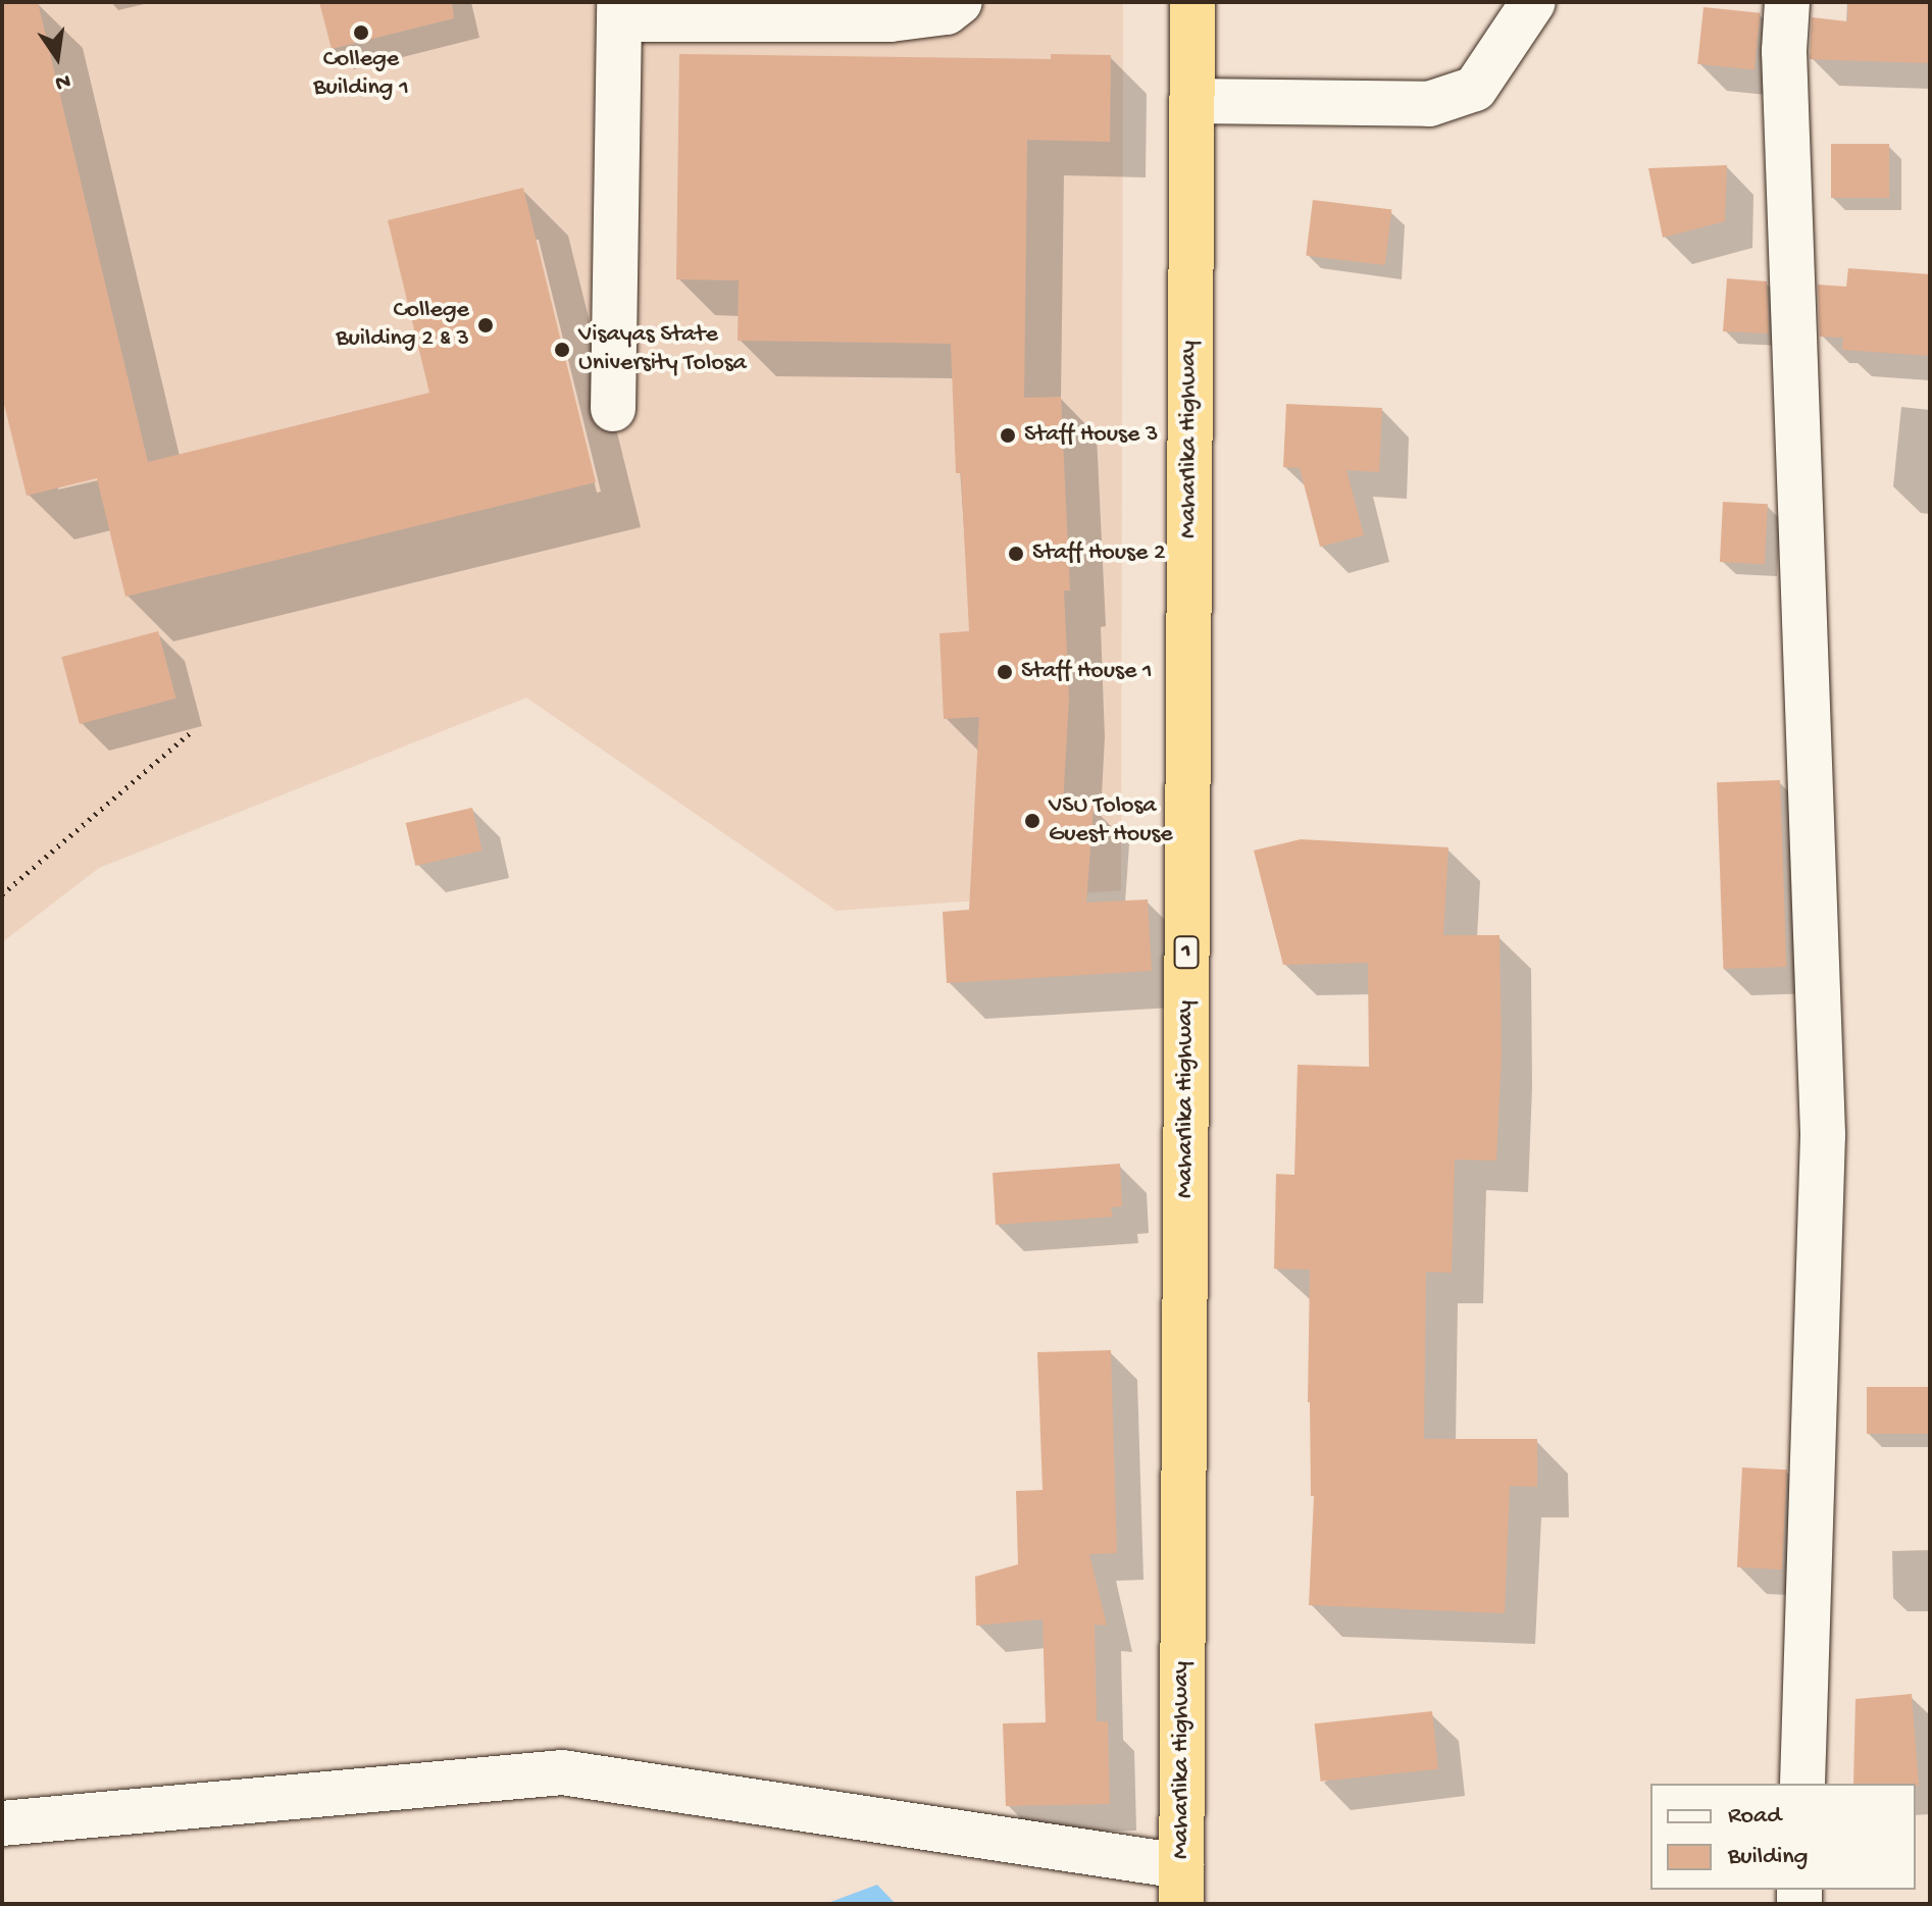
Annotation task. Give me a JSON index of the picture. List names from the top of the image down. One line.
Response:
{"streets":{"highway":["Maharlika Highway","1"]},"places":["College Building 1","College Building 2 & 3","Visayas State University Tolosa","Staff House 3","Staff House 2","Staff House 1","VSU Tolosa Guest House"],"legend":["Road","Building"],"north":"bottom"}
